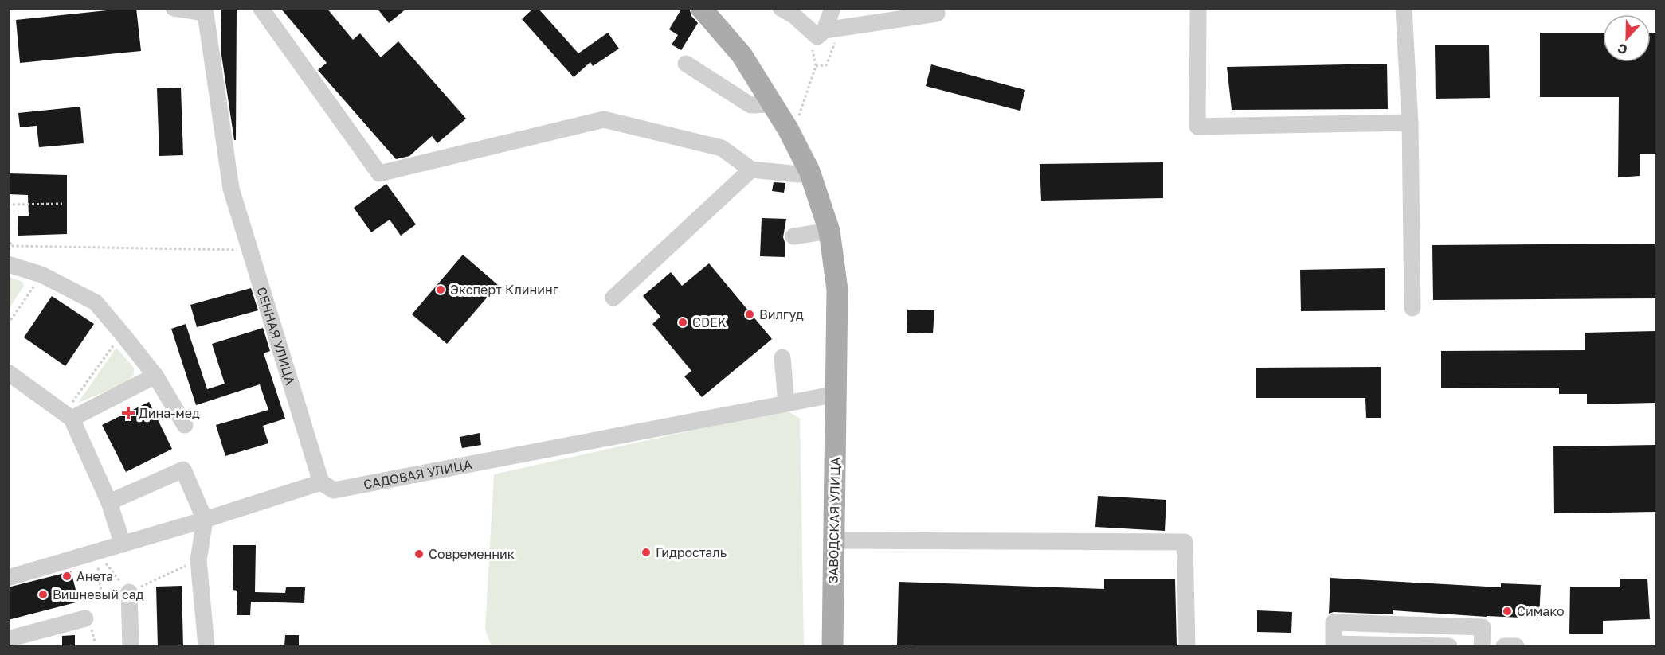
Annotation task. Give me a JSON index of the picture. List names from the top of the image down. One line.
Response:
{"streets":{"main road":["ЗАВОДСКАЯ УЛИЦА"],"street":["СЕННАЯ УЛИЦА","САДОВАЯ УЛИЦА"]},"crossings":[["СЕННАЯ УЛИЦА","САДОВАЯ УЛИЦА"],["САДОВАЯ УЛИЦА","ЗАВОДСКАЯ УЛИЦА"]],"places":{"other":["Эксперт Клининг","Вилгуд","CDEK","Гидросталь","Современник","Анета","Вишневый сад","Симако"],"health":["Дина-мед"]},"north":"bottom"}
